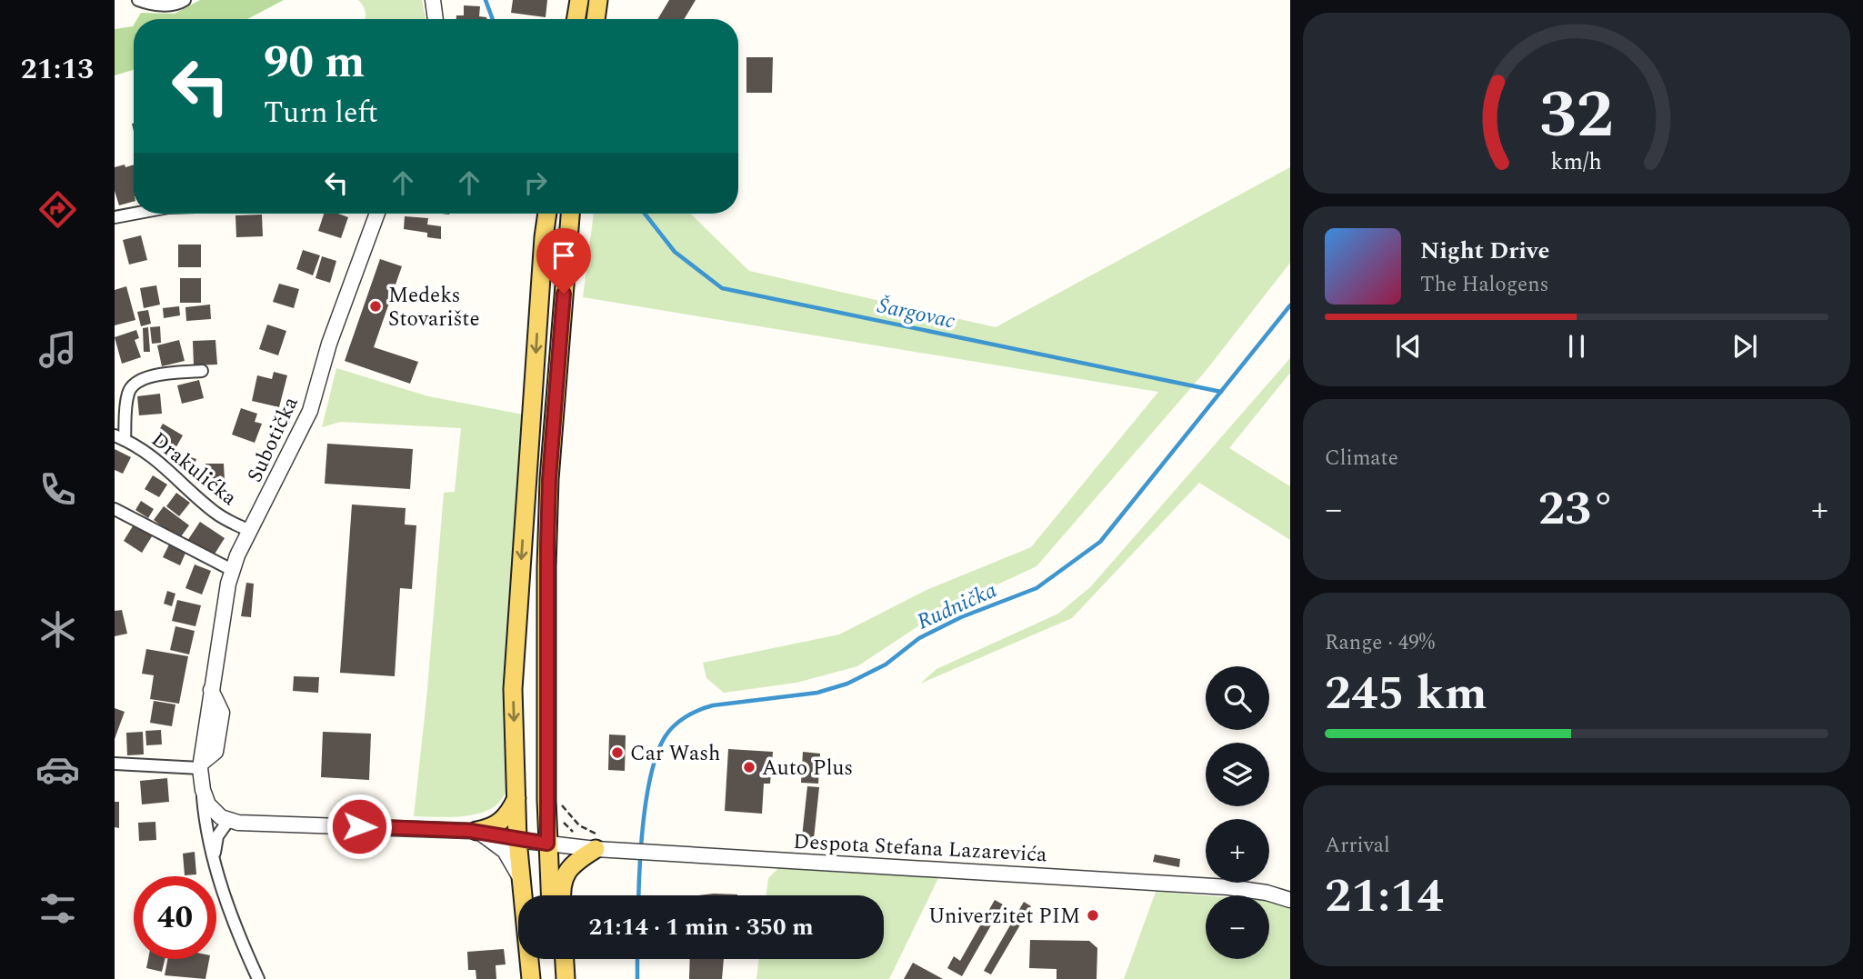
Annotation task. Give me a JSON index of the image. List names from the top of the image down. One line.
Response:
{"streets":{"street":["Subotička","Drakulićka","Despota Stefana Lazarevića"]},"crossings":[["Subotička","Drakulićka"]],"water":["Šargovac","Rudnička"],"places":["Medeks Stovarište","Car Wash","Auto Plus","Univerzitet PIM"],"page":{"tabs":"21:13","turn":["90 m","Turn left"],"song":["Night Drive","The Halogens"],"tile":["Climate",["Range · 49%","245 km"],["Arrival","21:14"]],"heat":["−","23°","+"],"map_buttons":["+","−"],"limit":"40","trip":"21:14 · 1 min · 350 m","gauge":["32","km/h"]}}
